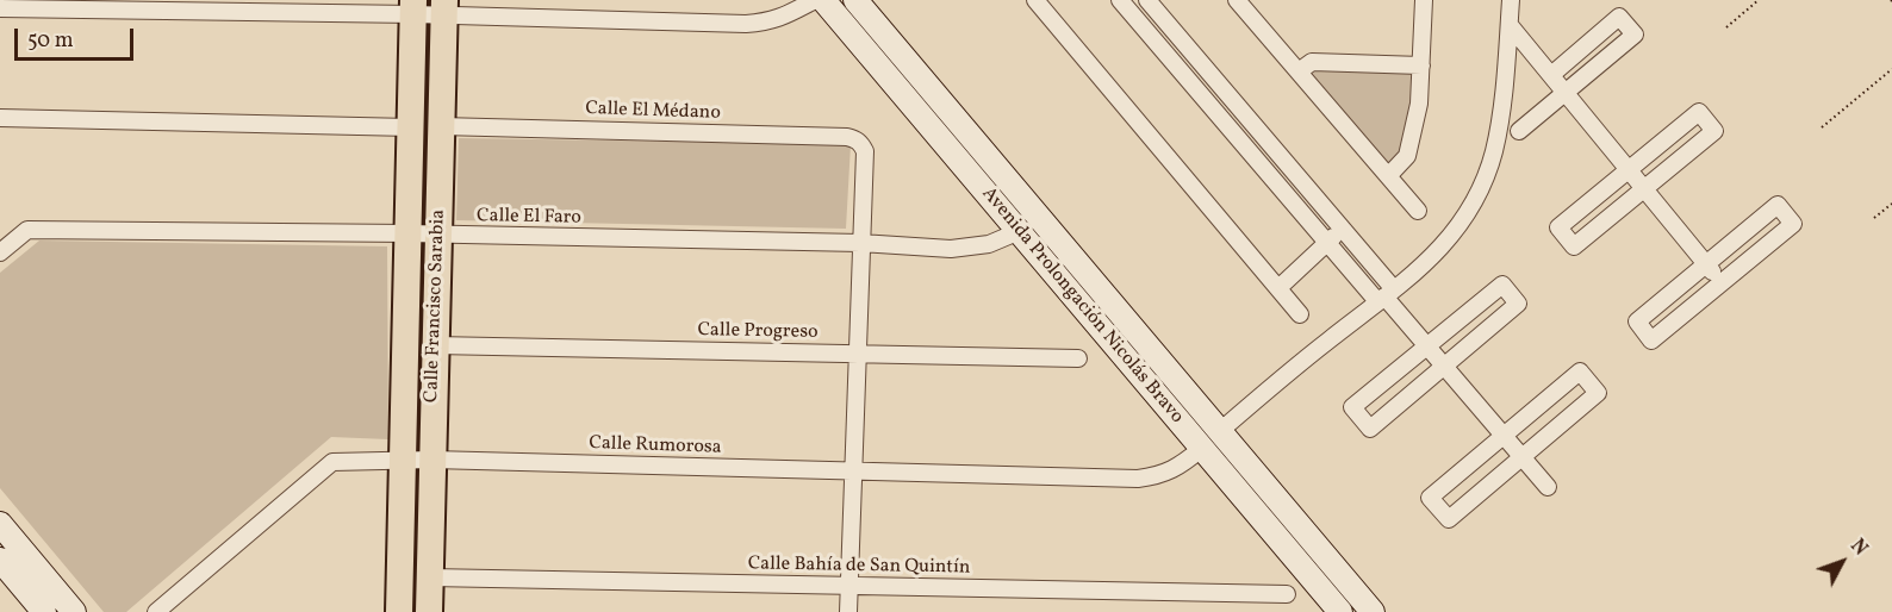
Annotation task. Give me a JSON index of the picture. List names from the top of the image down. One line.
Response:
{"streets":{"main road":["Calle Francisco Sarabia","Avenida Prolongación Nicolás Bravo"],"street":["Calle El Médano","Calle El Faro","Calle Progreso","Calle Rumorosa","Calle Bahía de San Quintín"]},"crossings":[["Calle El Médano","Calle El Faro"],["Calle El Médano","Calle Francisco Sarabia"],["Calle El Faro","Calle Francisco Sarabia"],["Calle El Faro","Avenida Prolongación Nicolás Bravo"],["Calle Francisco Sarabia","Calle Progreso"],["Calle Francisco Sarabia","Calle Rumorosa"],["Calle Francisco Sarabia","Calle Bahía de San Quintín"],["Avenida Prolongación Nicolás Bravo","Calle Rumorosa"]],"scale_bar":"50 m","north":"top right"}
